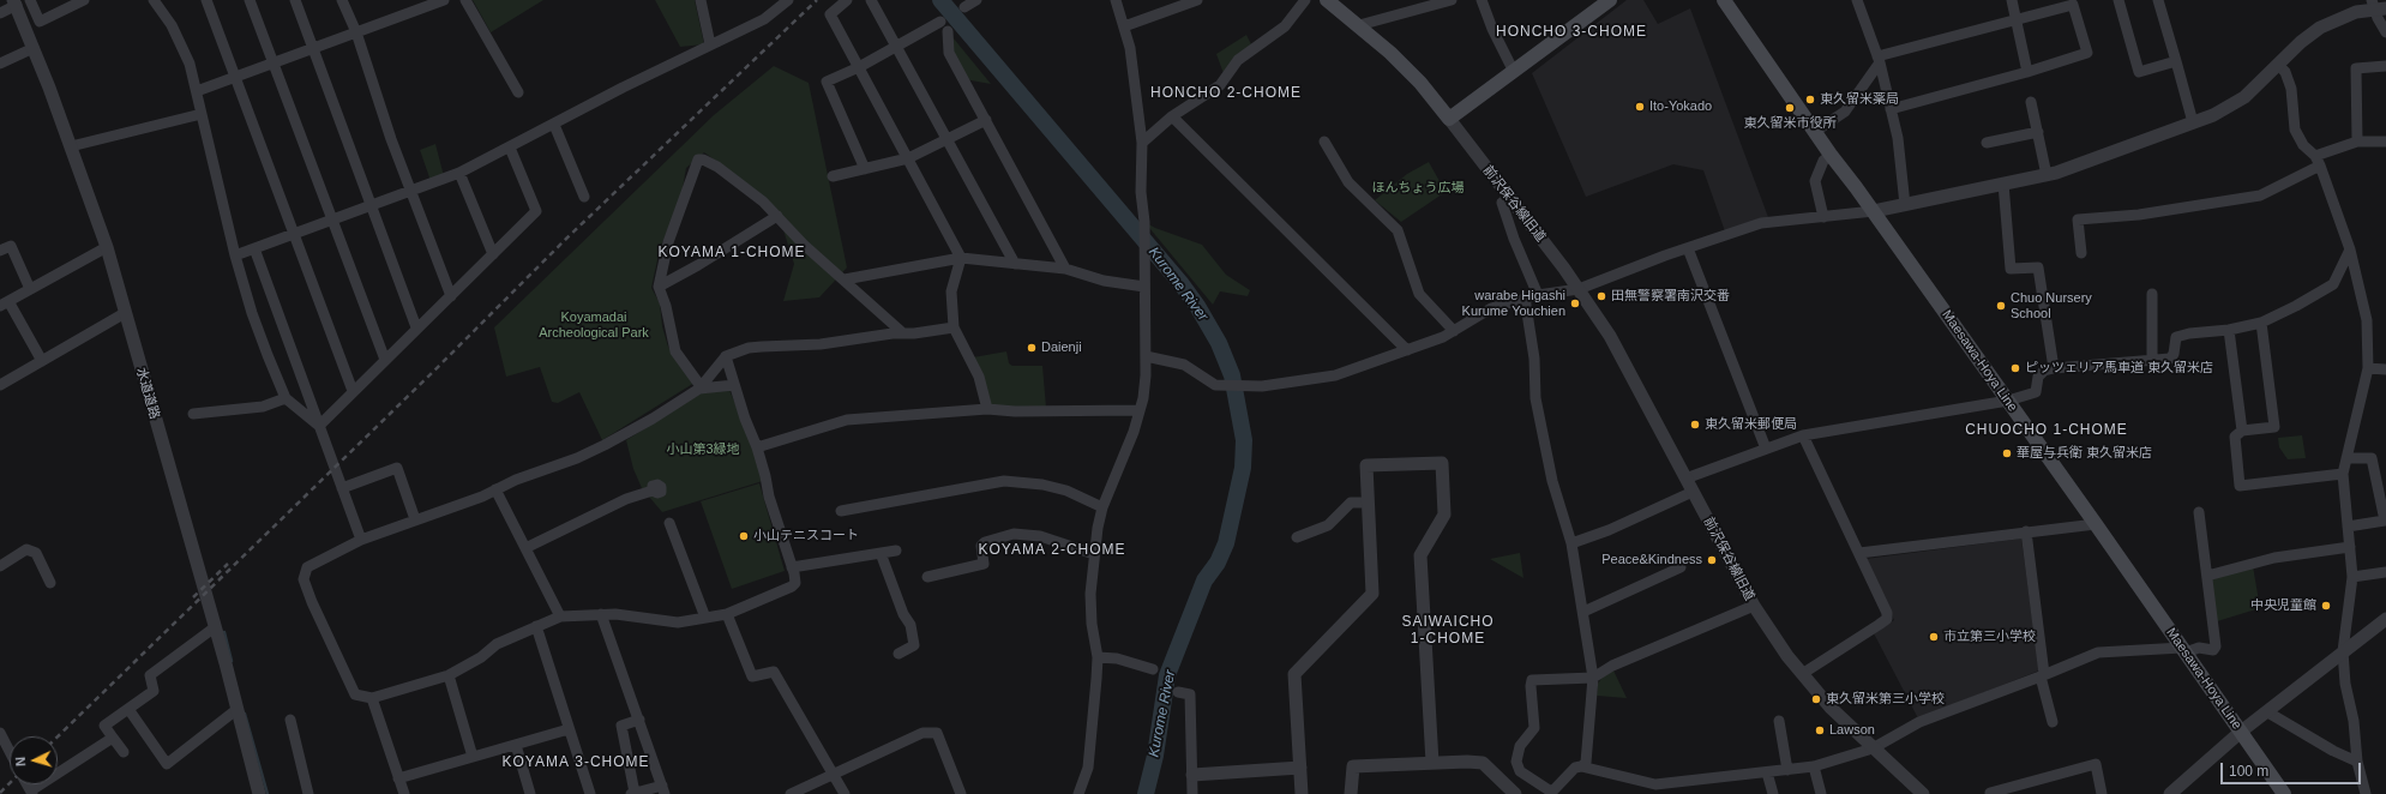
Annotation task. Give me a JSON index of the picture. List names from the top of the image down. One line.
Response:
{"streets":{"main road":["Maesawa-Hoya Line"],"street":["前沢保谷線旧道","水道道路"]},"districts":["HONCHO 3-CHOME","HONCHO 2-CHOME","KOYAMA 1-CHOME","CHUOCHO 1-CHOME","KOYAMA 2-CHOME","SAIWAICHO 1-CHOME","KOYAMA 3-CHOME"],"water":["Kurome River"],"parks":["ほんちょう広場","Koyamadai Archeological Park","小山第3緑地"],"places":["東久留米薬局","Ito-Yokado","東久留米市役所","田無警察署南沢交番","warabe Higashi Kurume Youchien","Chuo Nursery School","Daienji","ピッツェリア馬車道 東久留米店","東久留米郵便局","華屋与兵衛 東久留米店","小山テニスコート","Peace&Kindness","中央児童館","市立第三小学校","東久留米第三小学校","Lawson"],"scale_bar":"100 m","north":"left"}
